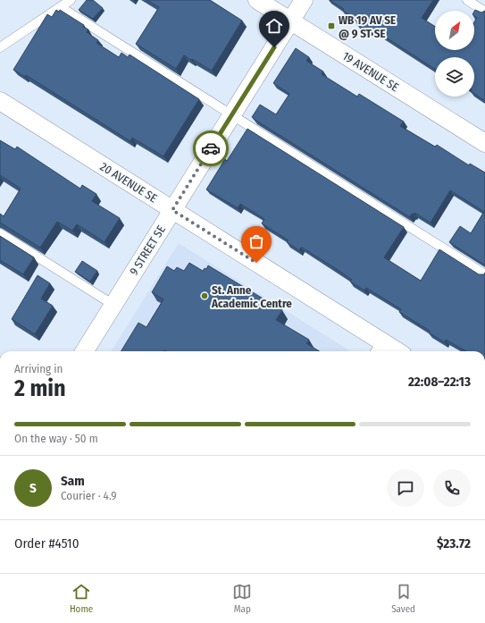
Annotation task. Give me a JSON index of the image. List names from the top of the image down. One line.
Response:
{"streets":{"street":["19 AVENUE SE","20 AVENUE SE","9 STREET SE"]},"crossings":[["19 AVENUE SE","9 STREET SE"],["20 AVENUE SE","9 STREET SE"]],"places":{"transit":["WB 19 AV SE @ 9 ST SE"],"other":["St. Anne Academic Centre"]},"north":"top right","page":{"heading":["2 min","Arriving in","22:08–22:13"],"panel":["Sam","Courier · 4.9","Order #4510","$23.72"],"bar":"On the way · 50 m","round":"S","tabs":["Home","Map","Saved"]}}
